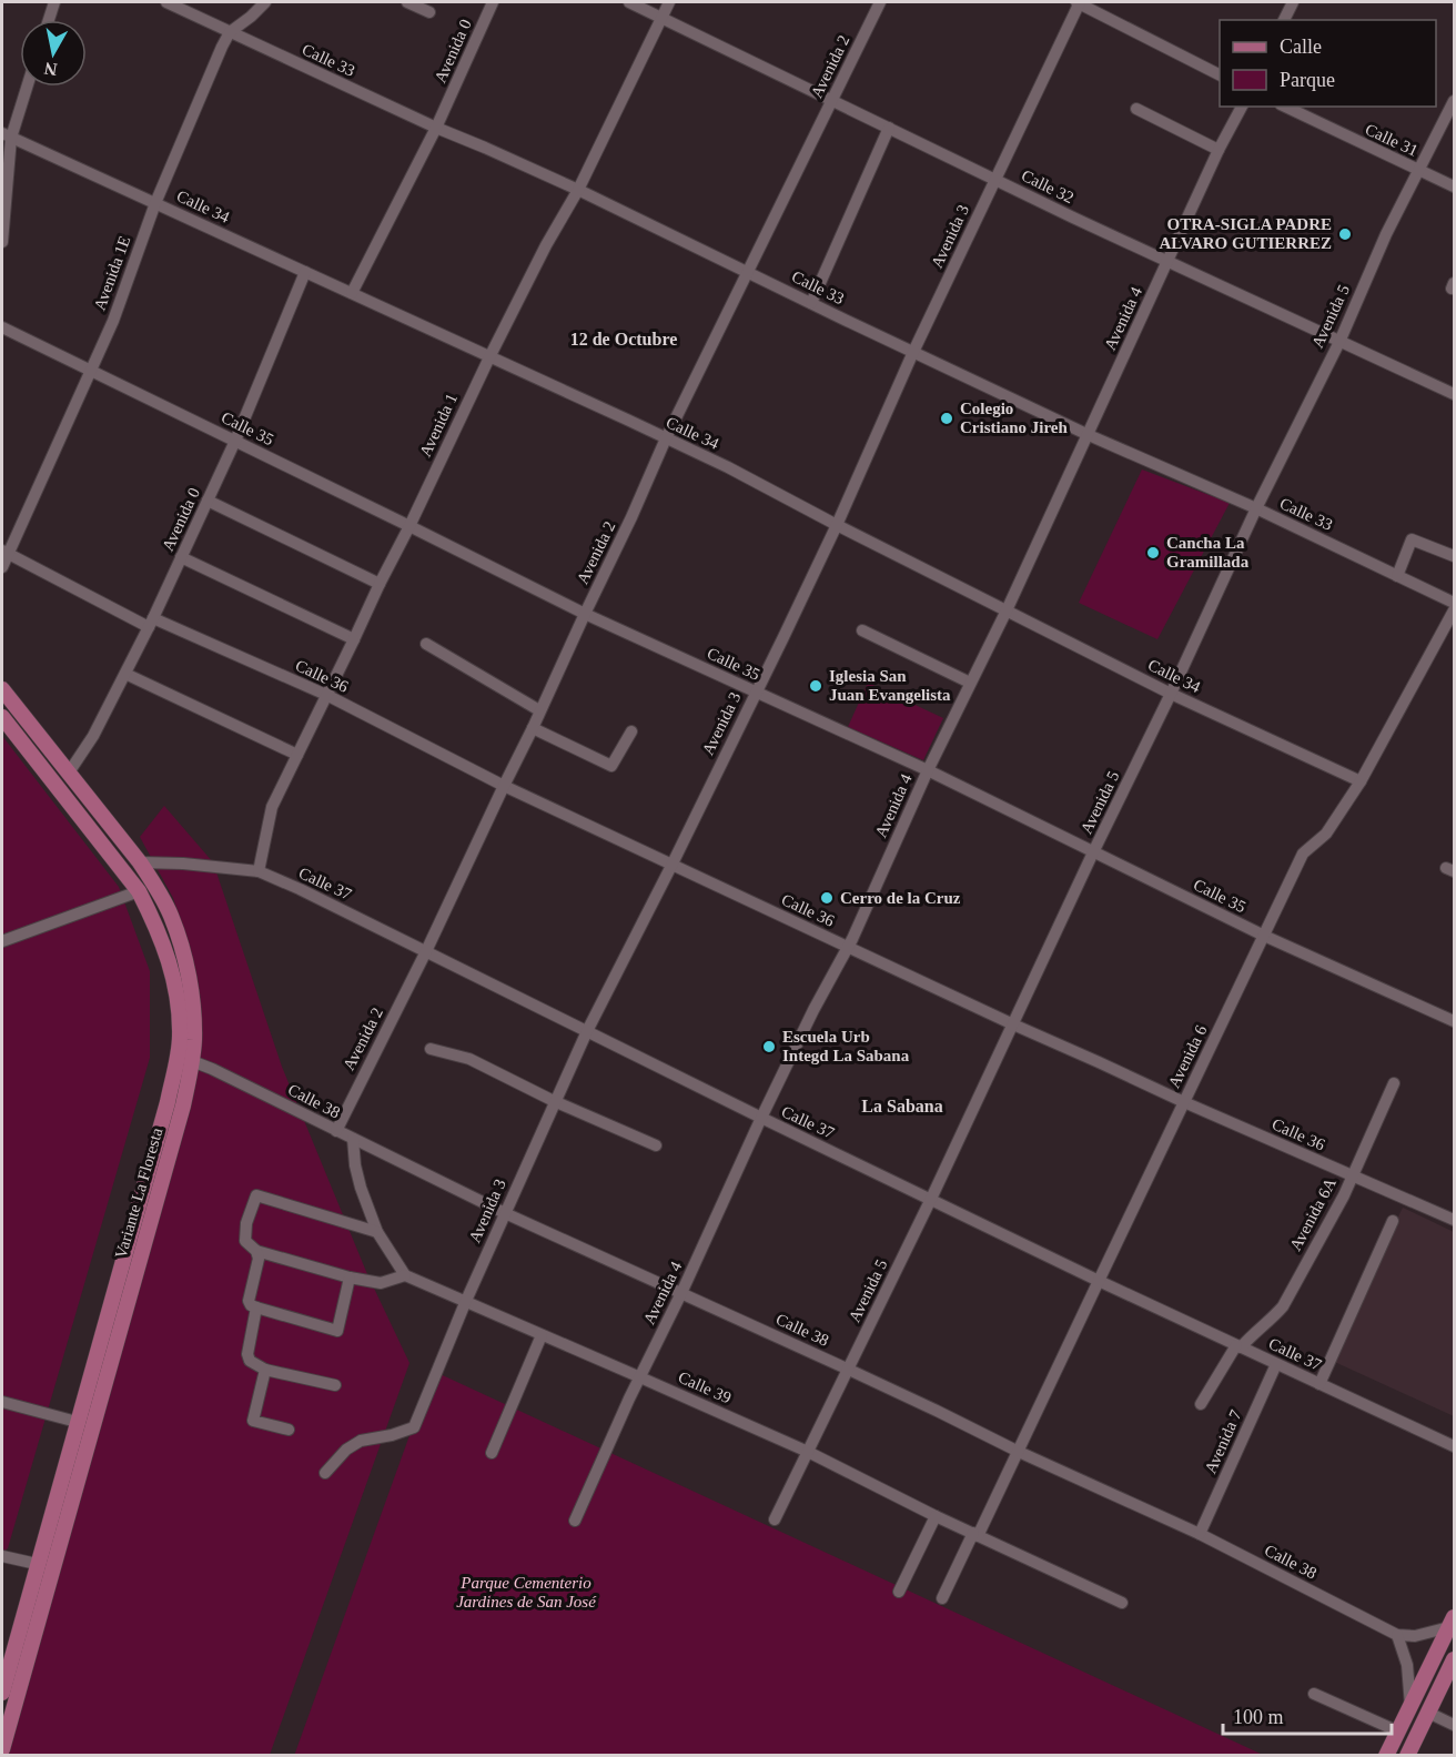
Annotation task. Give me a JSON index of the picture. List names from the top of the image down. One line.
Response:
{"streets":{"main road":["Variante La Floresta"],"street":["Avenida 0","Calle 33","Avenida 2","Calle 31","Calle 32","Calle 34","Avenida 3","Avenida 1E","Avenida 5","Avenida 4","Avenida 1","Calle 35","Calle 36","Calle 37","Avenida 6","Calle 38","Avenida 6A","Calle 39","Avenida 7"]},"crossings":[["Avenida 0","Calle 33"],["Avenida 0","Calle 34"],["Avenida 0","Calle 35"],["Avenida 0","Calle 36"],["Avenida 0","Variante La Floresta"],["Calle 33","Avenida 2"],["Calle 33","Avenida 3"],["Calle 33","Avenida 1E"],["Calle 33","Avenida 5"],["Calle 33","Avenida 4"],["Calle 33","Avenida 1"],["Avenida 2","Calle 32"],["Avenida 2","Calle 34"],["Avenida 2","Calle 35"],["Avenida 2","Calle 36"],["Avenida 2","Calle 37"],["Avenida 2","Calle 38"],["Calle 31","Avenida 5"],["Calle 32","Avenida 3"],["Calle 32","Avenida 5"],["Calle 32","Avenida 4"],["Calle 32","Avenida 1"],["Calle 34","Avenida 3"],["Calle 34","Avenida 1E"],["Calle 34","Avenida 5"],["Calle 34","Avenida 4"],["Calle 34","Avenida 1"],["Calle 34","Avenida 6"],["Avenida 3","Calle 35"],["Avenida 3","Calle 36"],["Avenida 3","Calle 37"],["Avenida 3","Calle 38"],["Avenida 3","Calle 39"],["Avenida 1E","Calle 35"],["Avenida 1E","Calle 36"],["Avenida 5","Calle 35"],["Avenida 5","Calle 36"],["Avenida 5","Calle 37"],["Avenida 5","Calle 38"],["Avenida 5","Calle 39"],["Avenida 4","Calle 35"],["Avenida 4","Calle 36"],["Avenida 4","Calle 37"],["Avenida 4","Calle 38"],["Avenida 4","Calle 39"],["Avenida 1","Calle 35"],["Avenida 1","Calle 36"],["Avenida 1","Calle 37"],["Calle 35","Avenida 6"],["Calle 36","Avenida 6"],["Calle 36","Avenida 6A"],["Calle 37","Avenida 6"],["Calle 37","Variante La Floresta"],["Calle 37","Avenida 6A"],["Calle 37","Avenida 7"],["Avenida 6","Calle 38"],["Avenida 6","Calle 39"],["Calle 38","Variante La Floresta"],["Calle 38","Avenida 7"]],"districts":["12 de Octubre","La Sabana"],"parks":["Parque Cementerio Jardines de San José"],"places":["OTRA-SIGLA PADRE ALVARO GUTIERREZ","Colegio Cristiano Jireh","Cancha La Gramillada","Iglesia San Juan Evangelista","Cerro de la Cruz","Escuela Urb Integd La Sabana"],"legend":["Calle","Parque"],"scale_bar":"100 m","north":"bottom"}
